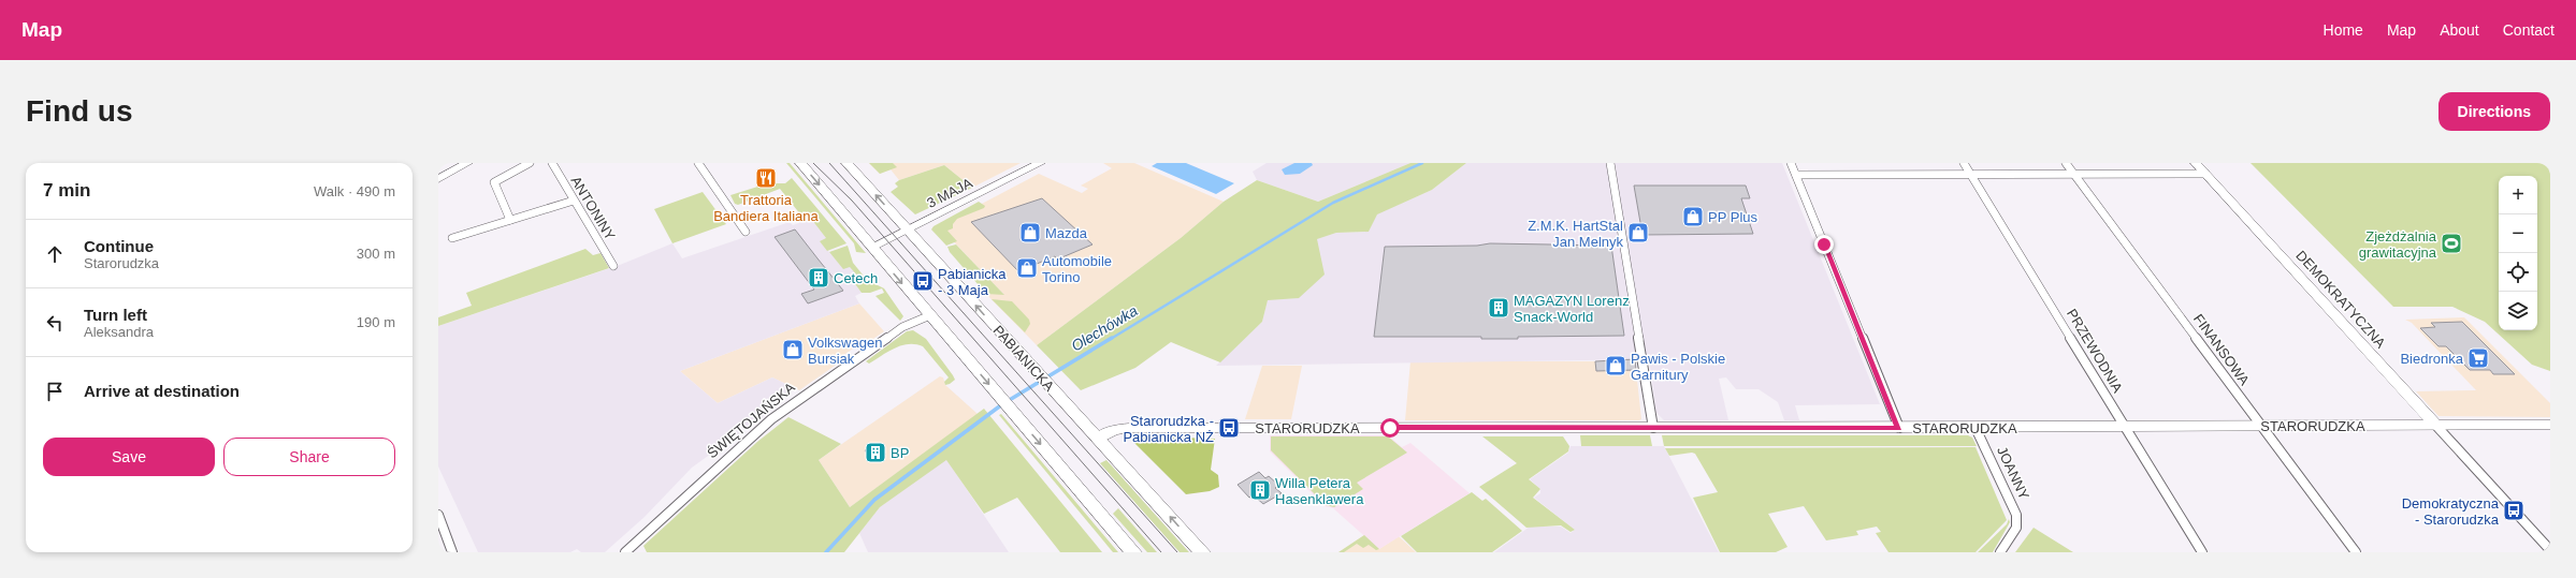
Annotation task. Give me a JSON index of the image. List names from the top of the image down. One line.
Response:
{"streets":{"main road":["PABIANICKA"],"street":["3 MAJA","ANTONINY","DEMOKRATYCZNA","FINANSOWA","PRZEWODNIA","ŚWIĘTOJAŃSKA","STARORUDZKA","JOANNY"]},"crossings":[["3 MAJA","PABIANICKA"],["DEMOKRATYCZNA","STARORUDZKA"],["FINANSOWA","STARORUDZKA"],["PRZEWODNIA","STARORUDZKA"],["PABIANICKA","STARORUDZKA"],["STARORUDZKA","JOANNY"]],"water":["Olechówka"],"places":{"restaurant":["Trattoria Bandiera Italiana"],"shop":["PP Plus","Mazda","Z.M.K. HartStal Jan Melnyk","Automobile Torino","Volkswagen Bursiak","Pawis - Polskie Garnitury"],"sports":["Zjeżdżalnia grawitacyjna"],"building":["Cetech","MAGAZYN Lorenz Snack-World","BP","Willa Petera Hasenklawera"],"bus stop":["Pabianicka - 3 Maja","Starorudzka - Pabianicka NŻ","Demokratyczna - Starorudzka"],"supermarket":["Biedronka"]},"page":{"header":"Map","nav":["Home","Map","About","Contact"],"buttons":["Directions",["Save","Share"]],"title":"Find us","heading":["7 min","Walk · 490 m"],"map_buttons":["+","−"],"list":[["Continue","Starorudzka","300 m"],["Turn left","Aleksandra","190 m"],"Arrive at destination"]}}
